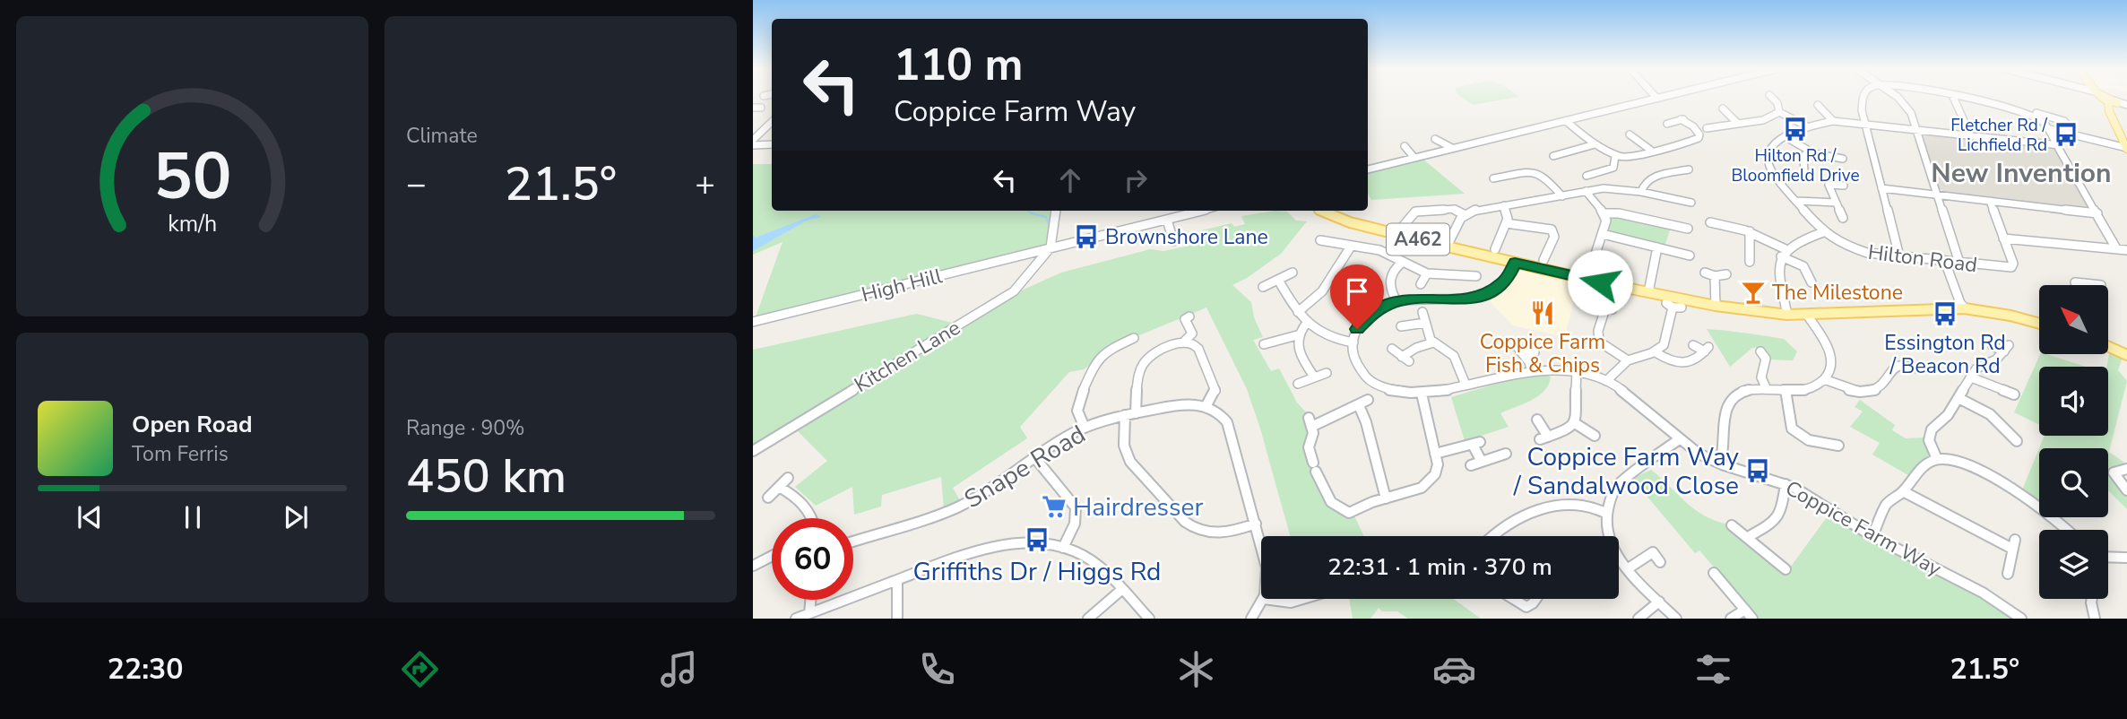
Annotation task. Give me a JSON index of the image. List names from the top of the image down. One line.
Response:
{"streets":{"main road":["A462"],"street":["Hilton Road","High Hill","Kitchen Lane","Snape Road","Coppice Farm Way"]},"crossings":[["High Hill","Kitchen Lane"]],"districts":["New Invention"],"places":{"bus stop":["Hilton Rd / Bloomfield Drive","Fletcher Rd / Lichfield Rd","Brownshore Lane","Essington Rd / Beacon Rd","Coppice Farm Way / Sandalwood Close","Griffiths Dr / Higgs Rd"],"bar":["The Milestone"],"restaurant":["Coppice Farm Fish & Chips"],"supermarket":["Hairdresser"]},"north":"top left","page":{"tile":["Climate",["Range · 90%","450 km"]],"turn":["110 m","Coppice Farm Way"],"heat":["−","21.5°","+"],"song":["Open Road","Tom Ferris"],"limit":"60","trip":"22:31 · 1 min · 370 m","tabs":["22:30","21.5°"],"gauge":["50","km/h"]}}
